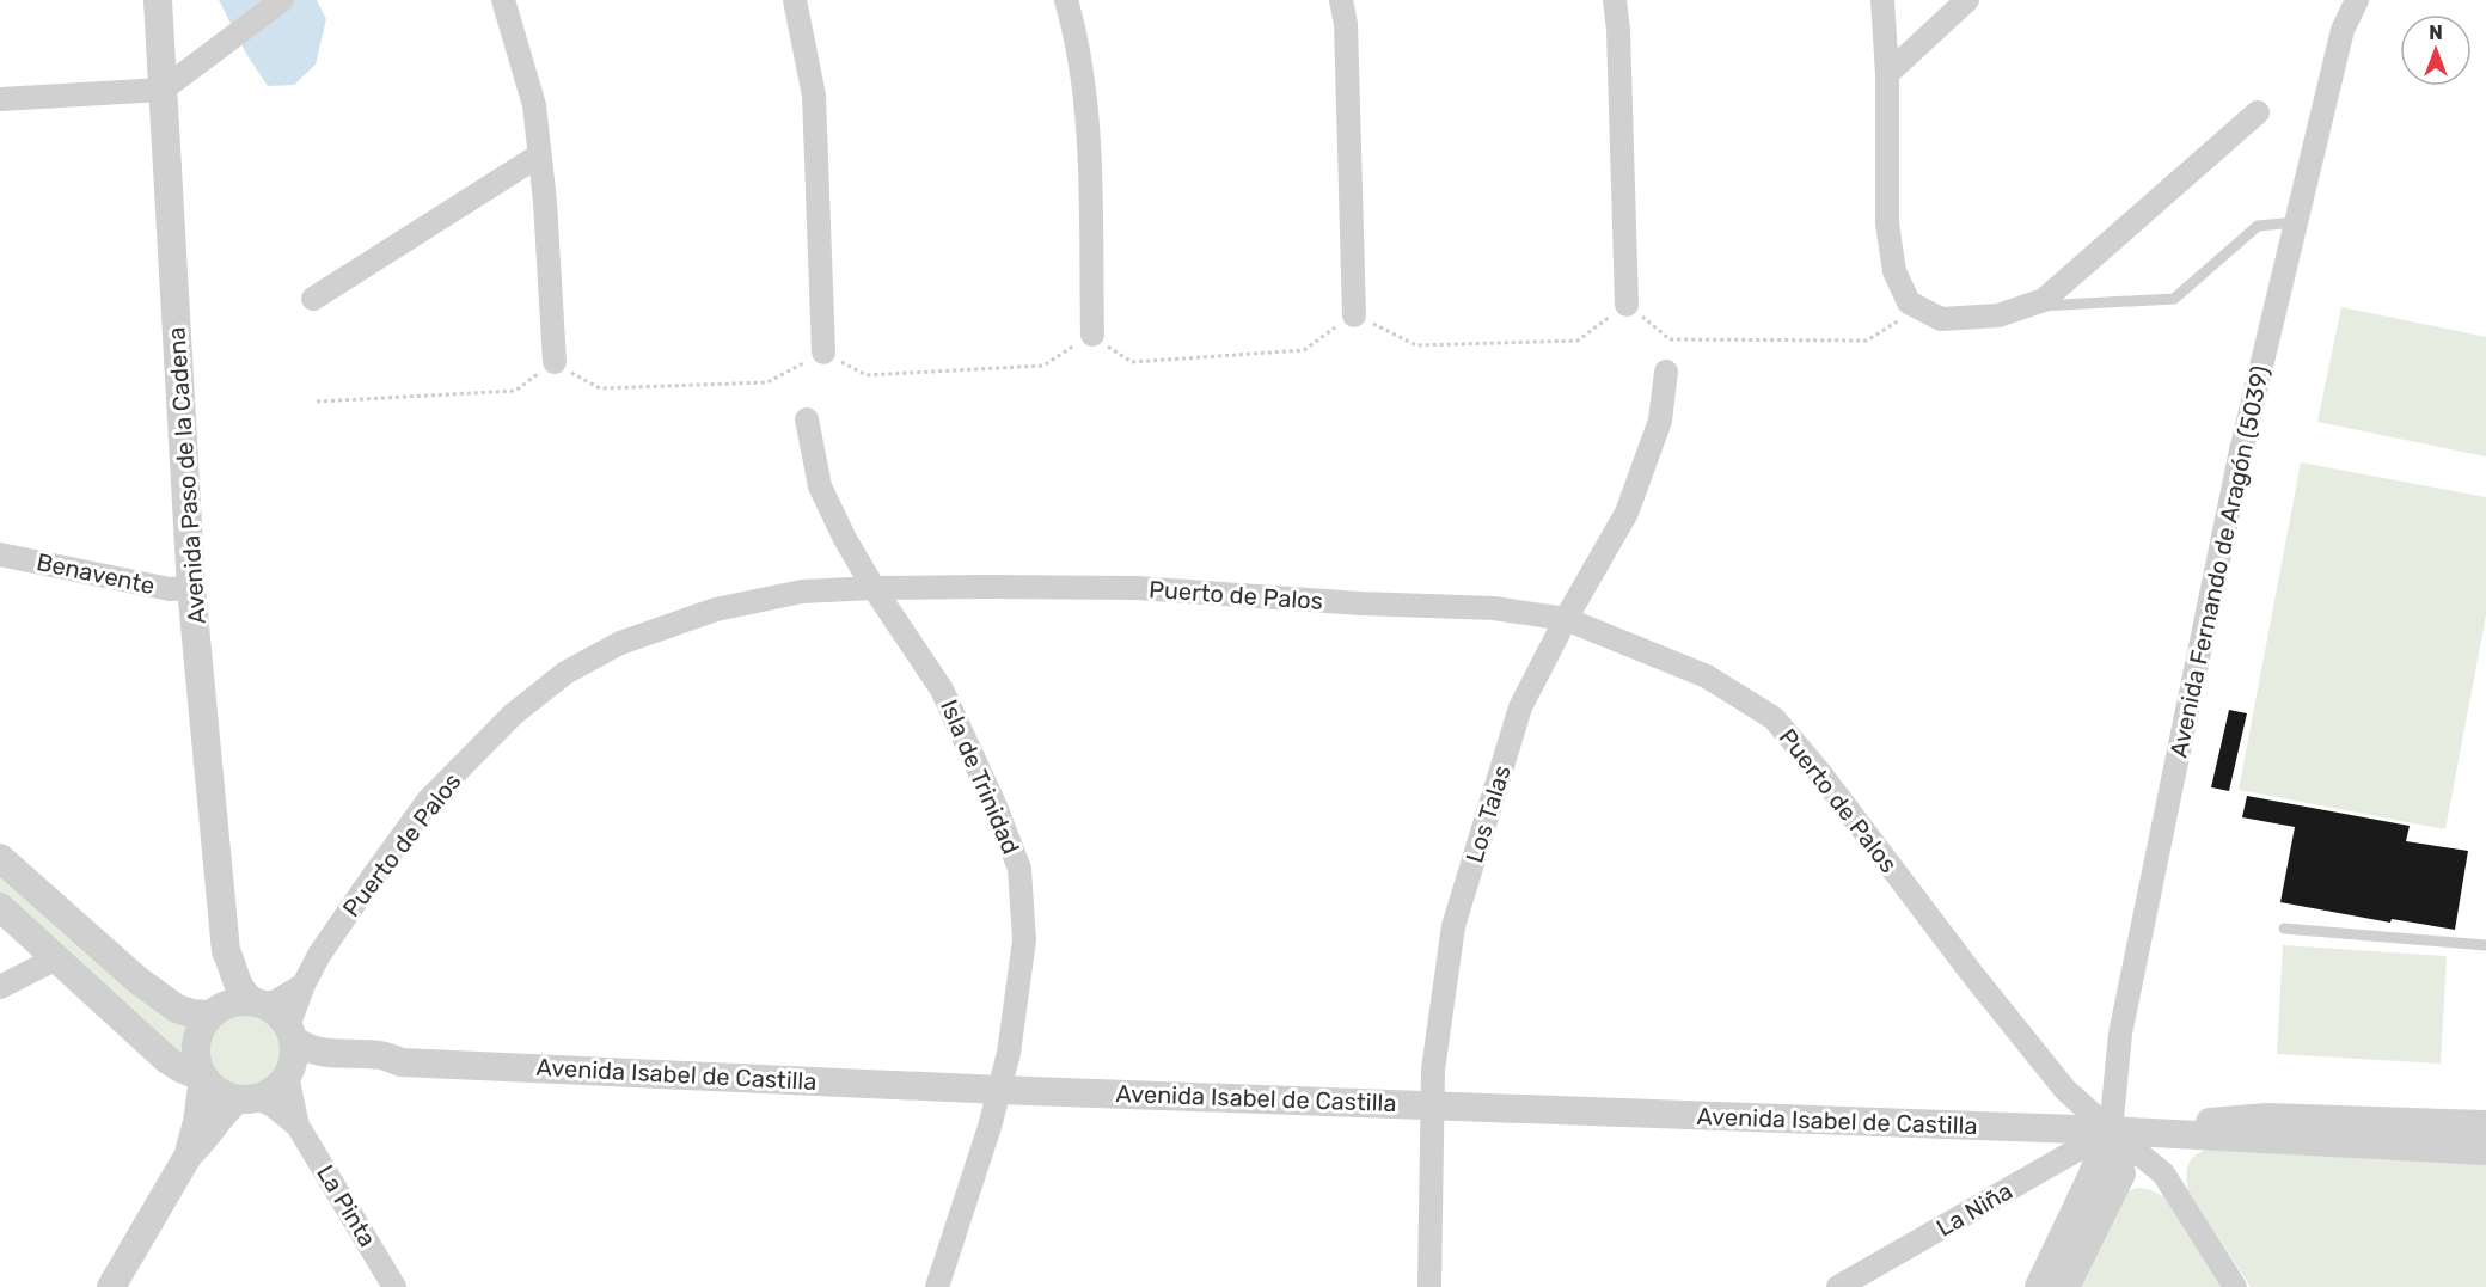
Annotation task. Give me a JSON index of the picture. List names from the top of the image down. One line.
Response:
{"streets":{"street":["Avenida Paso de la Cadena","Avenida Fernando de Aragón (5039)","Benavente","Puerto de Palos","Isla de Trinidad","Los Talas","Avenida Isabel de Castilla","La Pinta","La Niña"]},"crossings":[["Avenida Paso de la Cadena","Benavente"],["Avenida Paso de la Cadena","Puerto de Palos"],["Avenida Paso de la Cadena","La Pinta"],["Avenida Fernando de Aragón (5039)","Puerto de Palos"],["Avenida Fernando de Aragón (5039)","Avenida Isabel de Castilla"],["Avenida Fernando de Aragón (5039)","La Niña"],["Puerto de Palos","Isla de Trinidad"],["Puerto de Palos","Los Talas"],["Puerto de Palos","Avenida Isabel de Castilla"],["Puerto de Palos","La Pinta"],["Puerto de Palos","La Niña"],["Isla de Trinidad","Avenida Isabel de Castilla"],["Los Talas","Avenida Isabel de Castilla"],["Avenida Isabel de Castilla","La Niña"]],"north":"top"}
